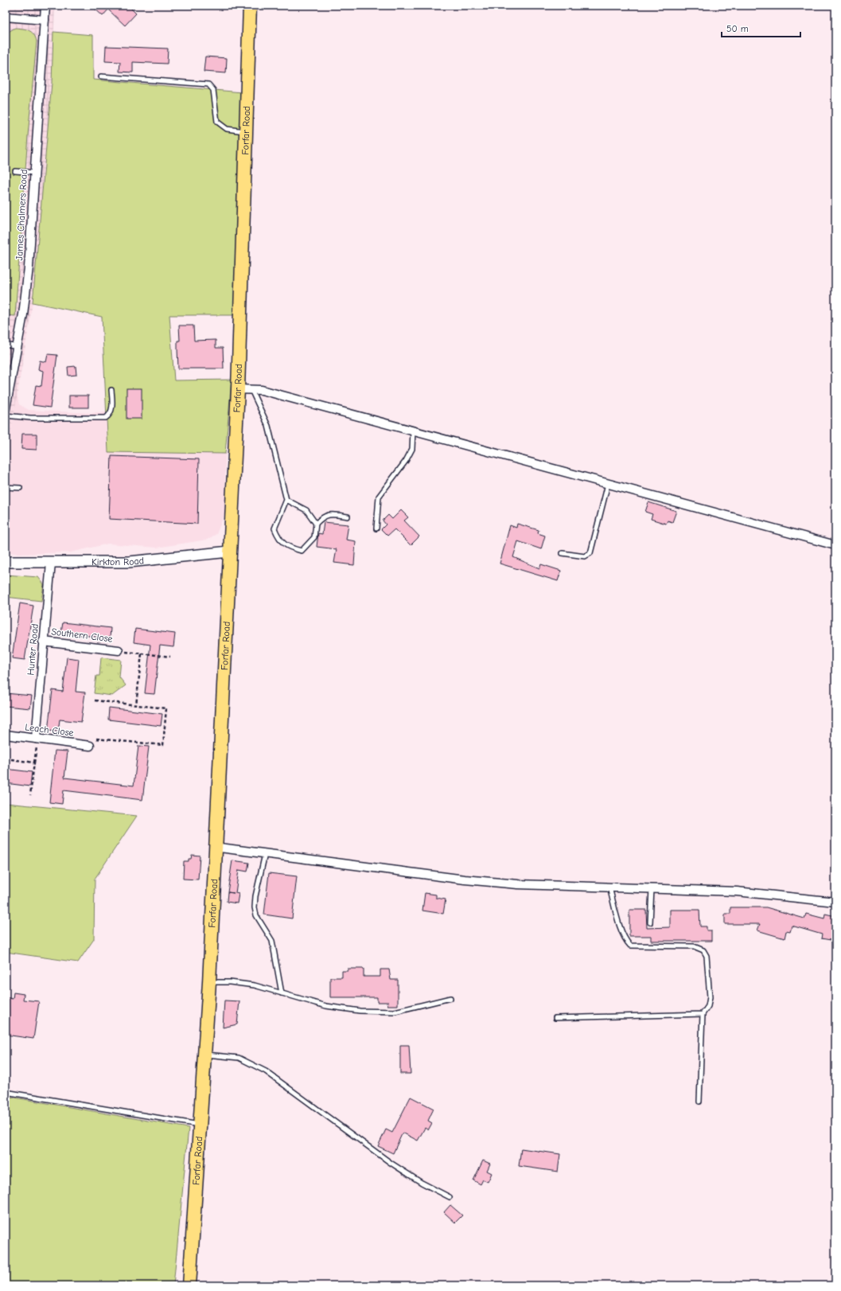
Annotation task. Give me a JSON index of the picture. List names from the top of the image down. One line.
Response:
{"streets":{"main road":["Forfar Road"],"street":["James Chalmers Road","Kirkton Road","Southern Close","Hunter Road","Leach Close"]},"crossings":[["Forfar Road","Kirkton Road"],["Kirkton Road","Hunter Road"],["Southern Close","Hunter Road"],["Hunter Road","Leach Close"]],"scale_bar":"50 m"}
